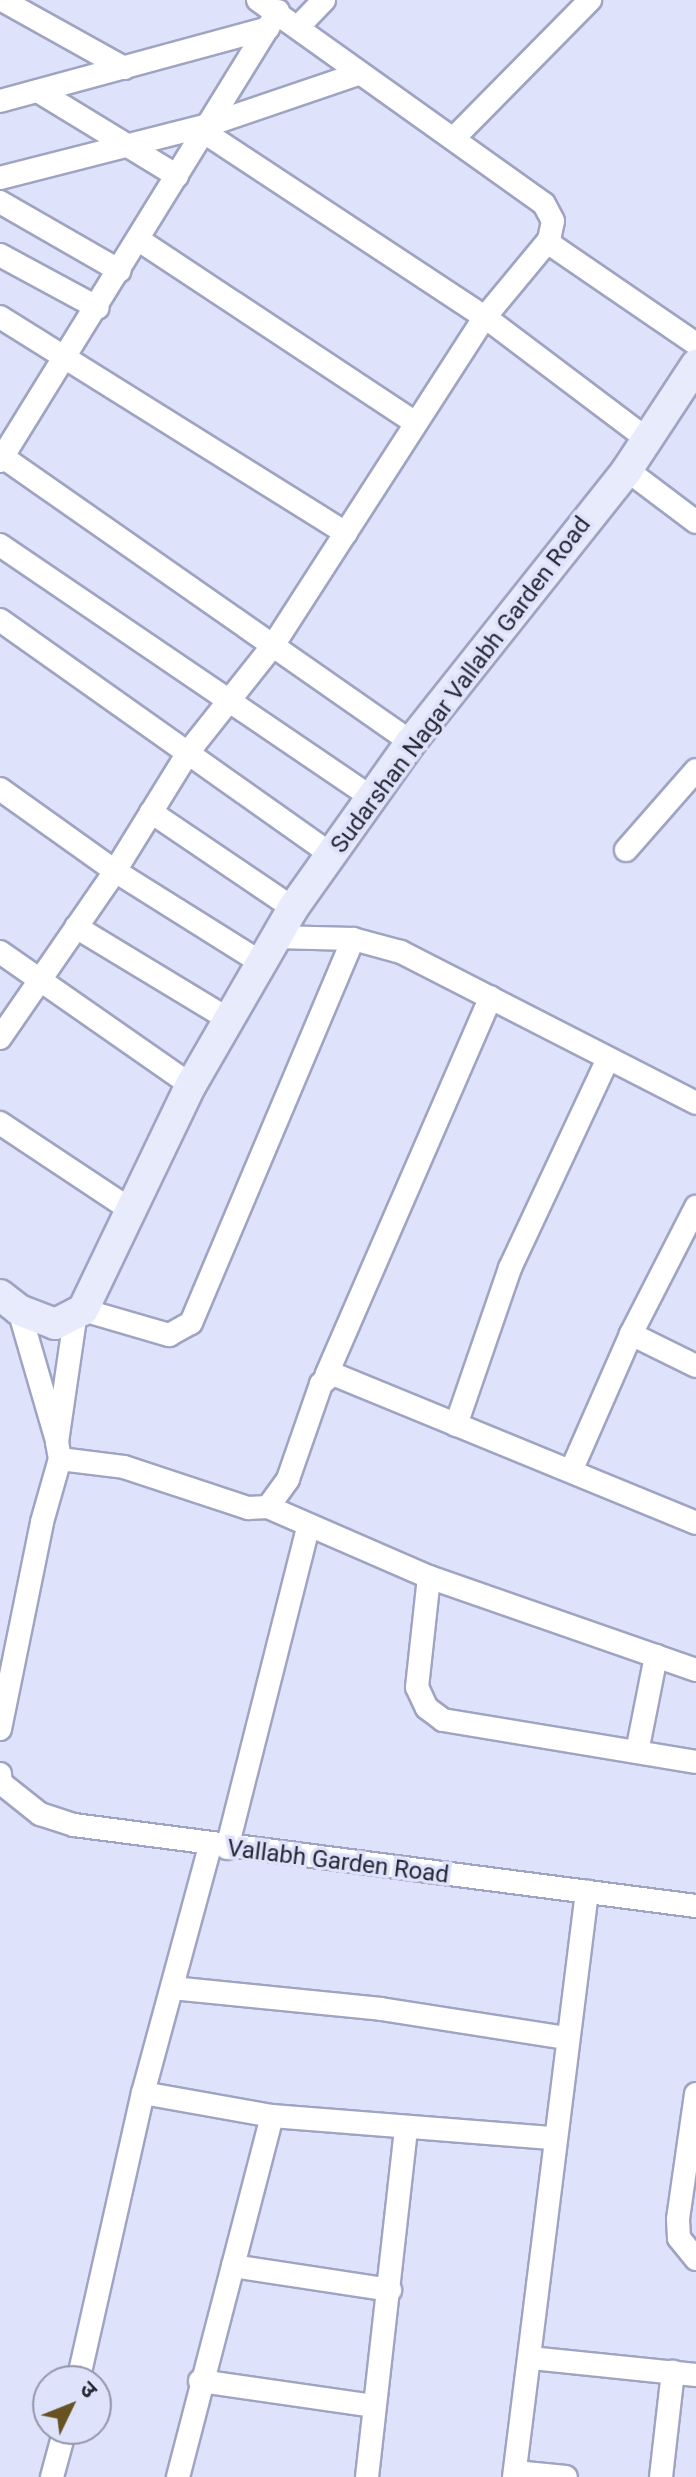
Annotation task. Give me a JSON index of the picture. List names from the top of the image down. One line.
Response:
{"streets":{"street":["Sudarshan Nagar Vallabh Garden Road","Vallabh Garden Road"]},"north":"top right"}
